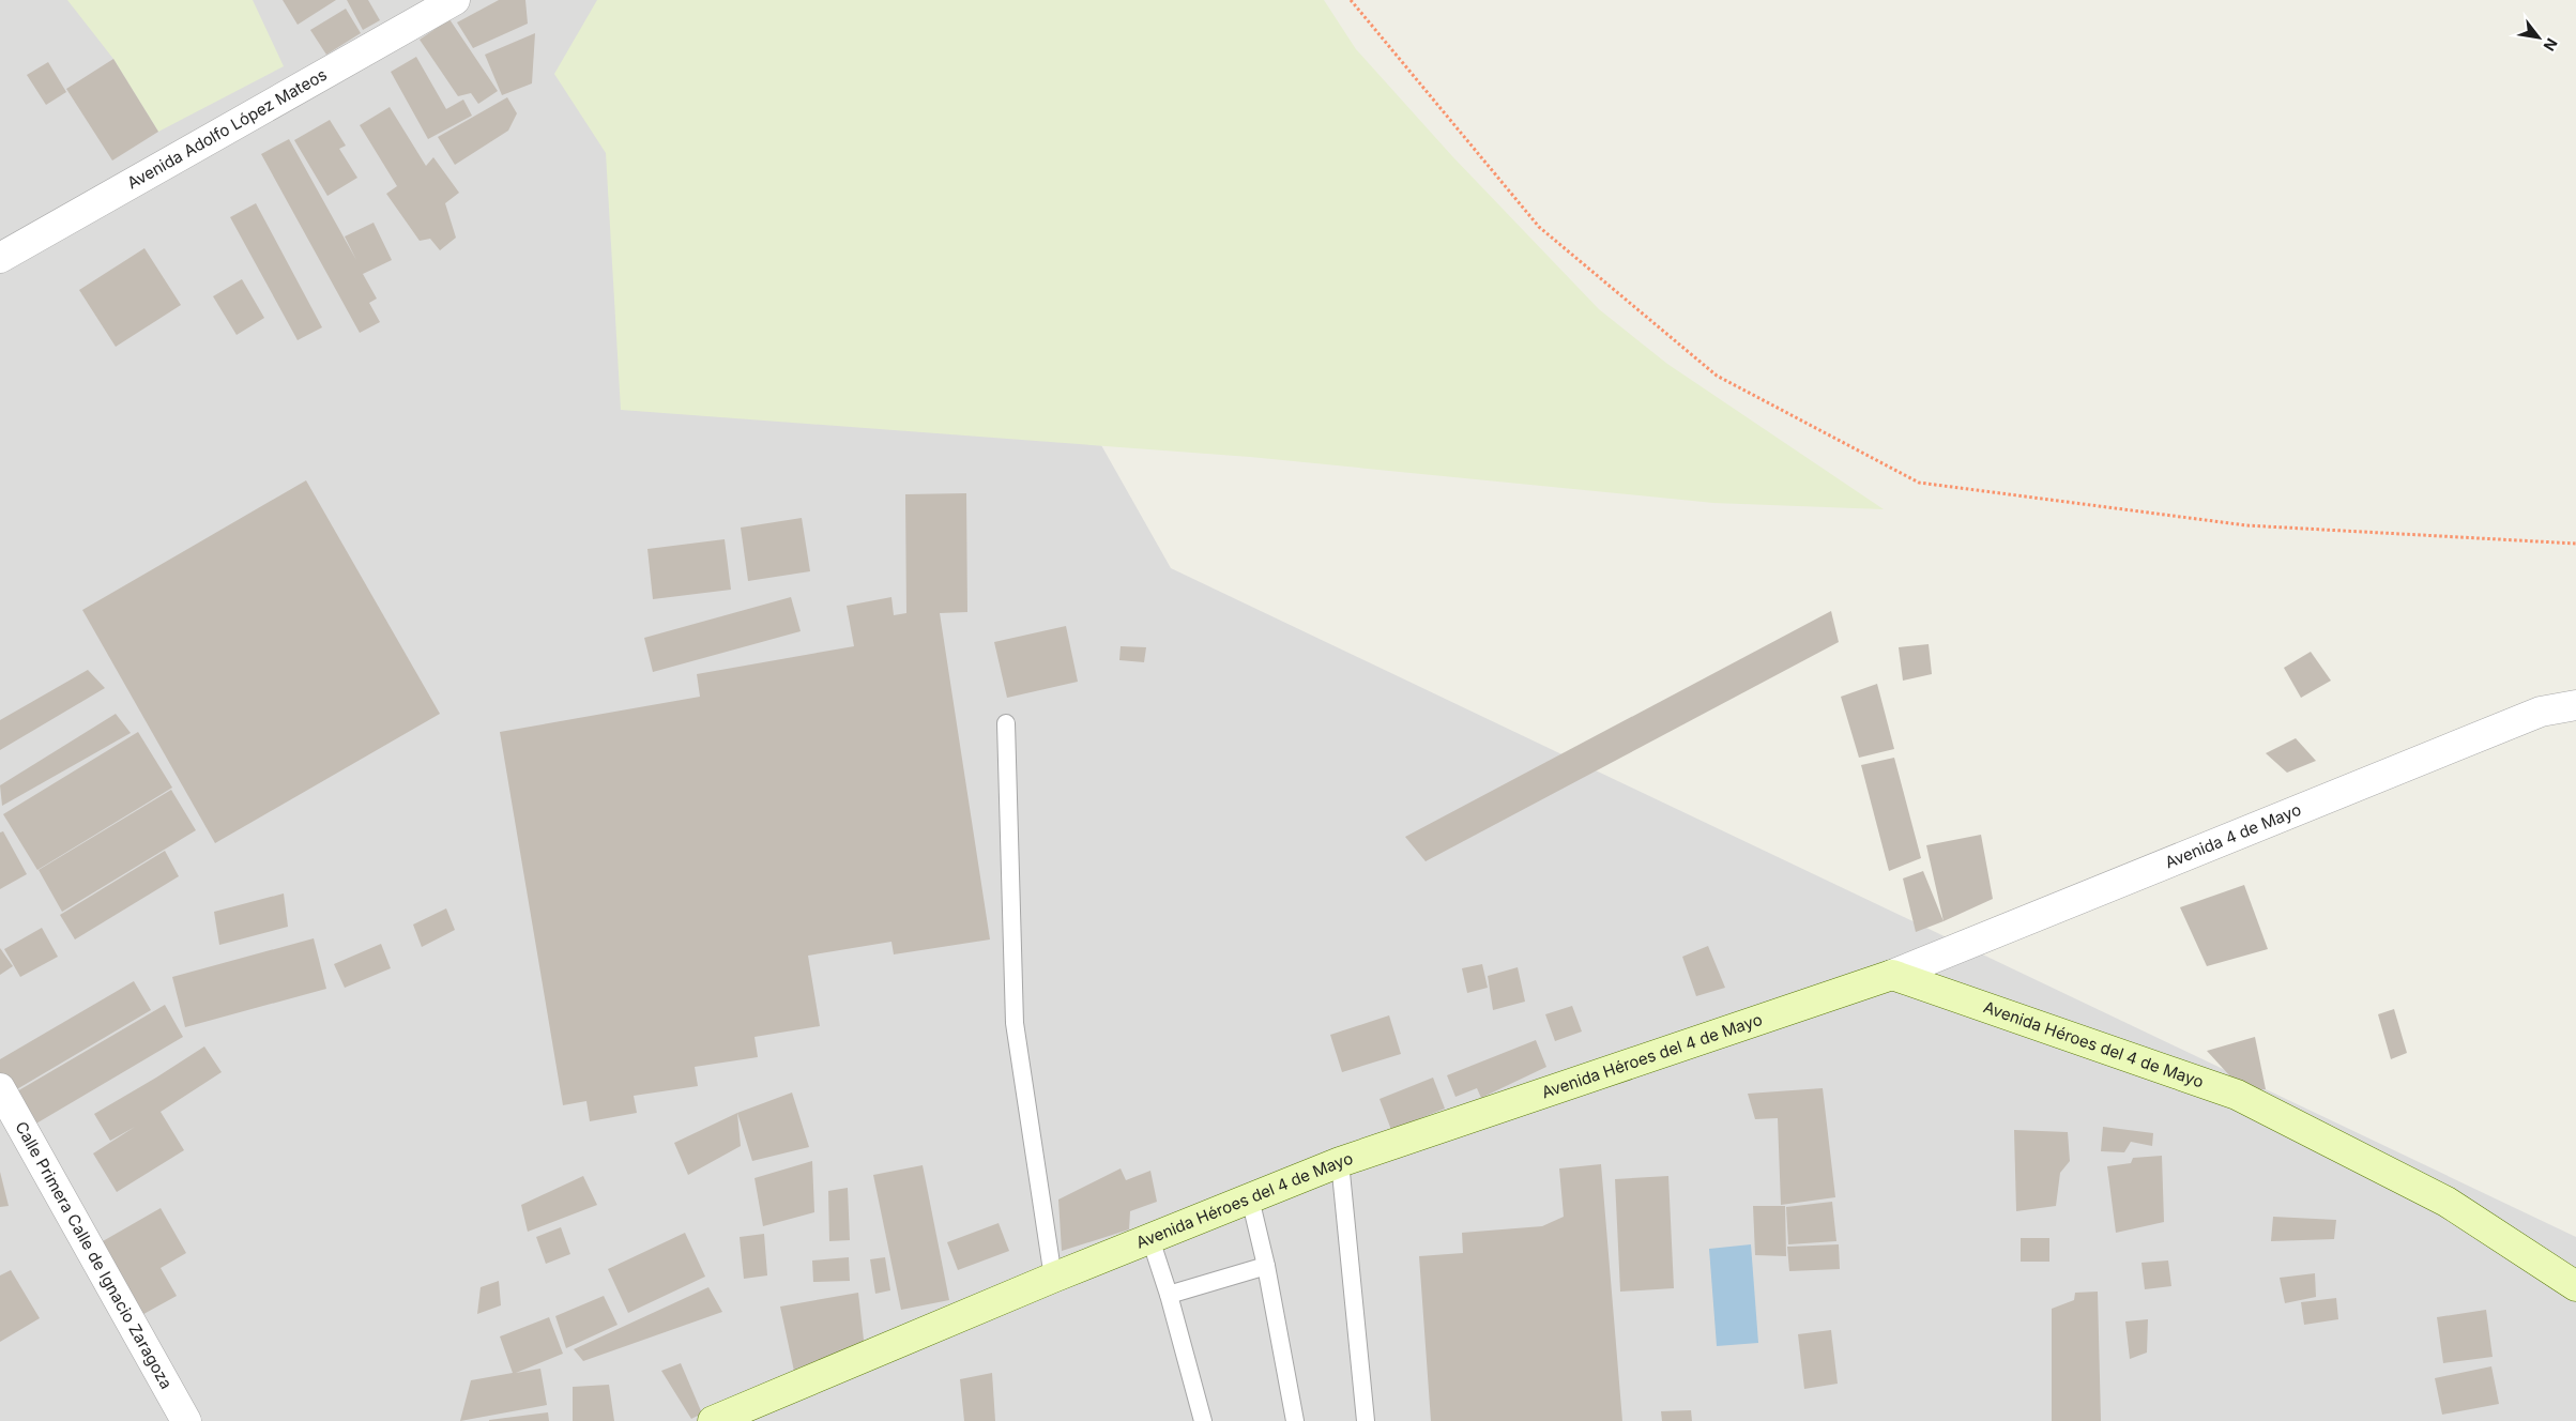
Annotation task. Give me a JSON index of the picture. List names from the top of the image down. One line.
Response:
{"streets":{"main road":["Avenida Héroes del 4 de Mayo"],"street":["Avenida Adolfo López Mateos","Avenida 4 de Mayo","Calle Primera Calle de Ignacio Zaragoza"]},"crossings":[["Avenida 4 de Mayo","Avenida Héroes del 4 de Mayo"]],"north":"bottom right"}
